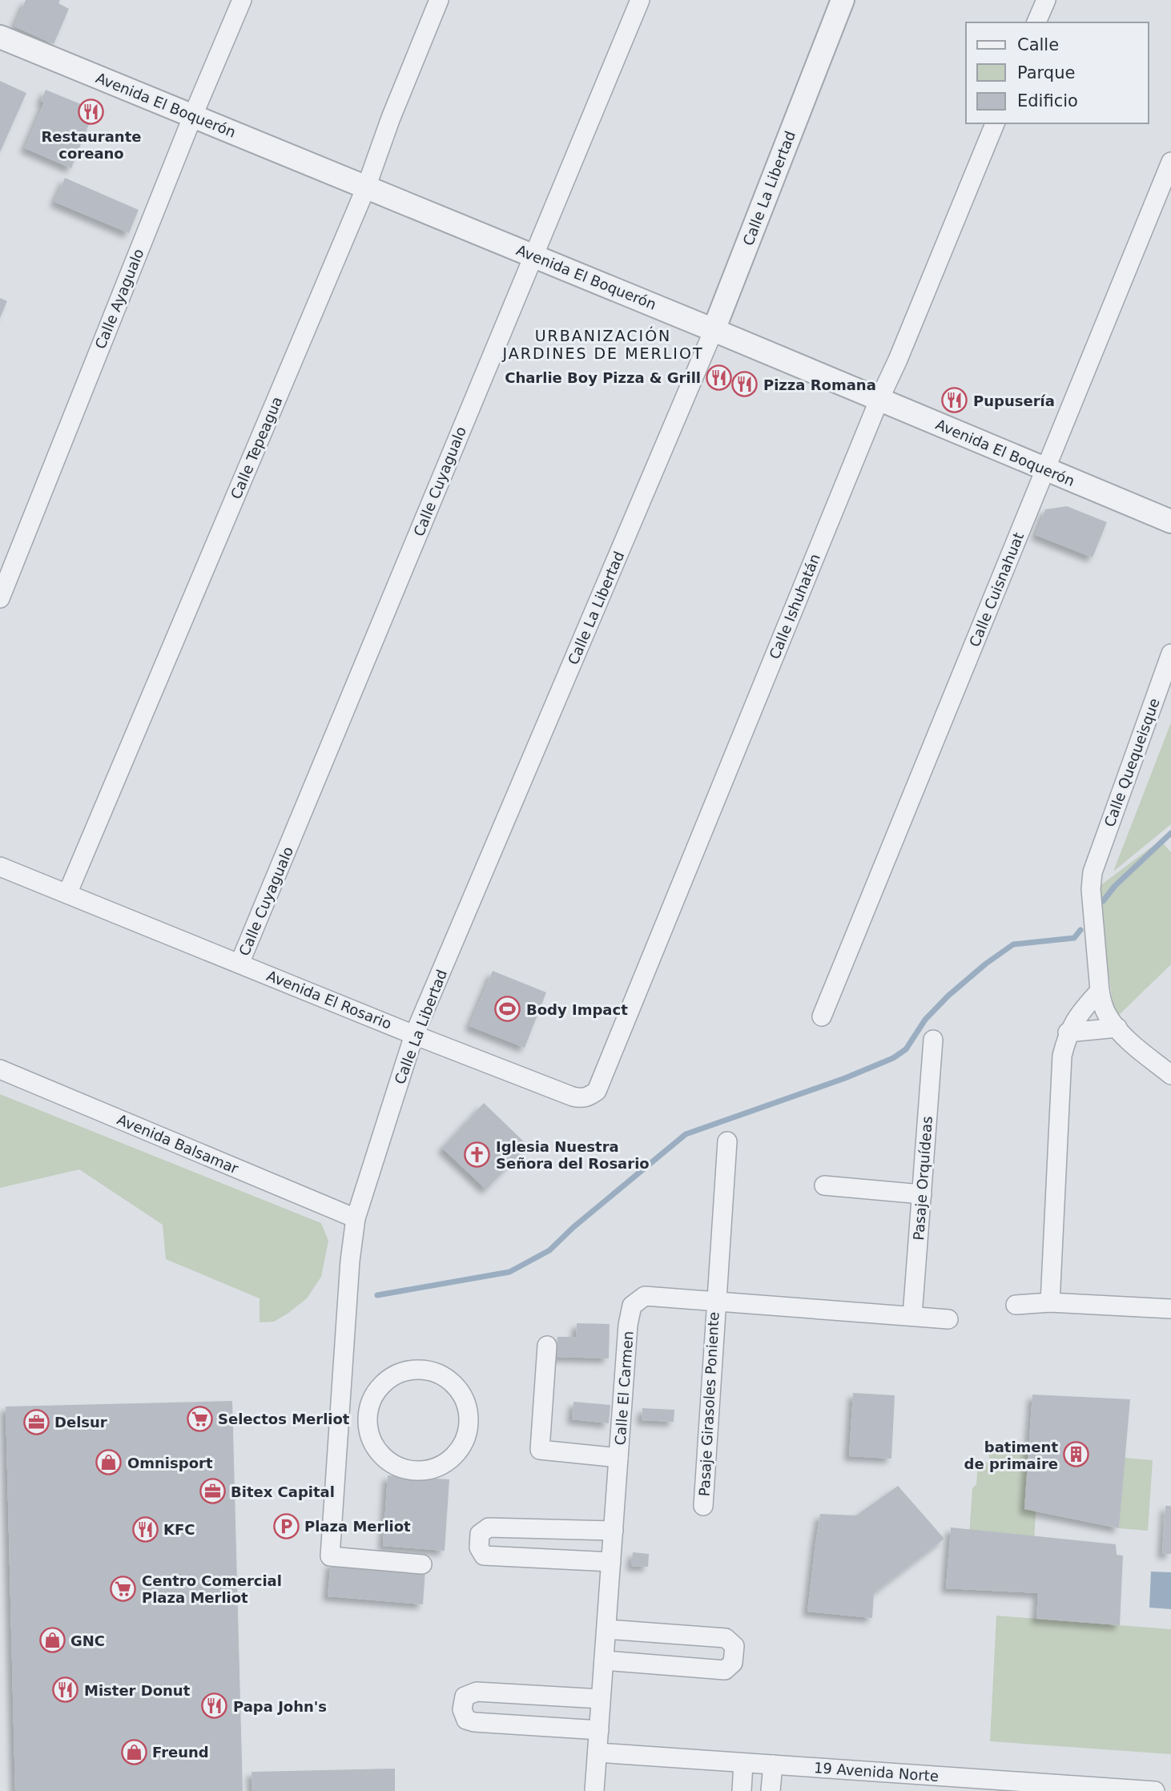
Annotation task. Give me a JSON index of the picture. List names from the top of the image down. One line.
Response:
{"streets":{"street":["Avenida El Boquerón","Calle La Libertad","Calle Ayagualo","Calle Tepeagua","Calle Cuyagualo","Calle Cuisnahuat","Calle Ishuhatán","Calle Quequeisque","Avenida El Rosario","Avenida Balsamar","Pasaje Orquídeas","Calle El Carmen","Pasaje Girasoles Poniente","19 Avenida Norte"]},"crossings":[["Avenida El Boquerón","Calle La Libertad"],["Avenida El Boquerón","Calle Ayagualo"],["Avenida El Boquerón","Calle Tepeagua"],["Avenida El Boquerón","Calle Cuyagualo"],["Avenida El Boquerón","Calle Cuisnahuat"],["Avenida El Boquerón","Calle Ishuhatán"],["Calle La Libertad","Avenida El Rosario"],["Calle La Libertad","Avenida Balsamar"],["Calle Tepeagua","Avenida El Rosario"],["Calle Cuyagualo","Avenida El Rosario"],["Calle Ishuhatán","Avenida El Rosario"],["Pasaje Orquídeas","Calle El Carmen"],["Calle El Carmen","Pasaje Girasoles Poniente"],["Calle El Carmen","19 Avenida Norte"]],"districts":["URBANIZACIÓN JARDINES DE MERLIOT"],"places":{"restaurant":["Restaurante coreano","Charlie Boy Pizza & Grill","Pizza Romana","Pupusería","KFC","Mister Donut","Papa John's"],"sports":["Body Impact"],"church":["Iglesia Nuestra Señora del Rosario"],"supermarket":["Selectos Merliot","Centro Comercial Plaza Merliot"],"office":["Delsur","Bitex Capital"],"building":["batiment de primaire"],"shop":["Omnisport","GNC","Freund"],"parking":["Plaza Merliot"]},"legend":["Calle","Parque","Edificio"]}
